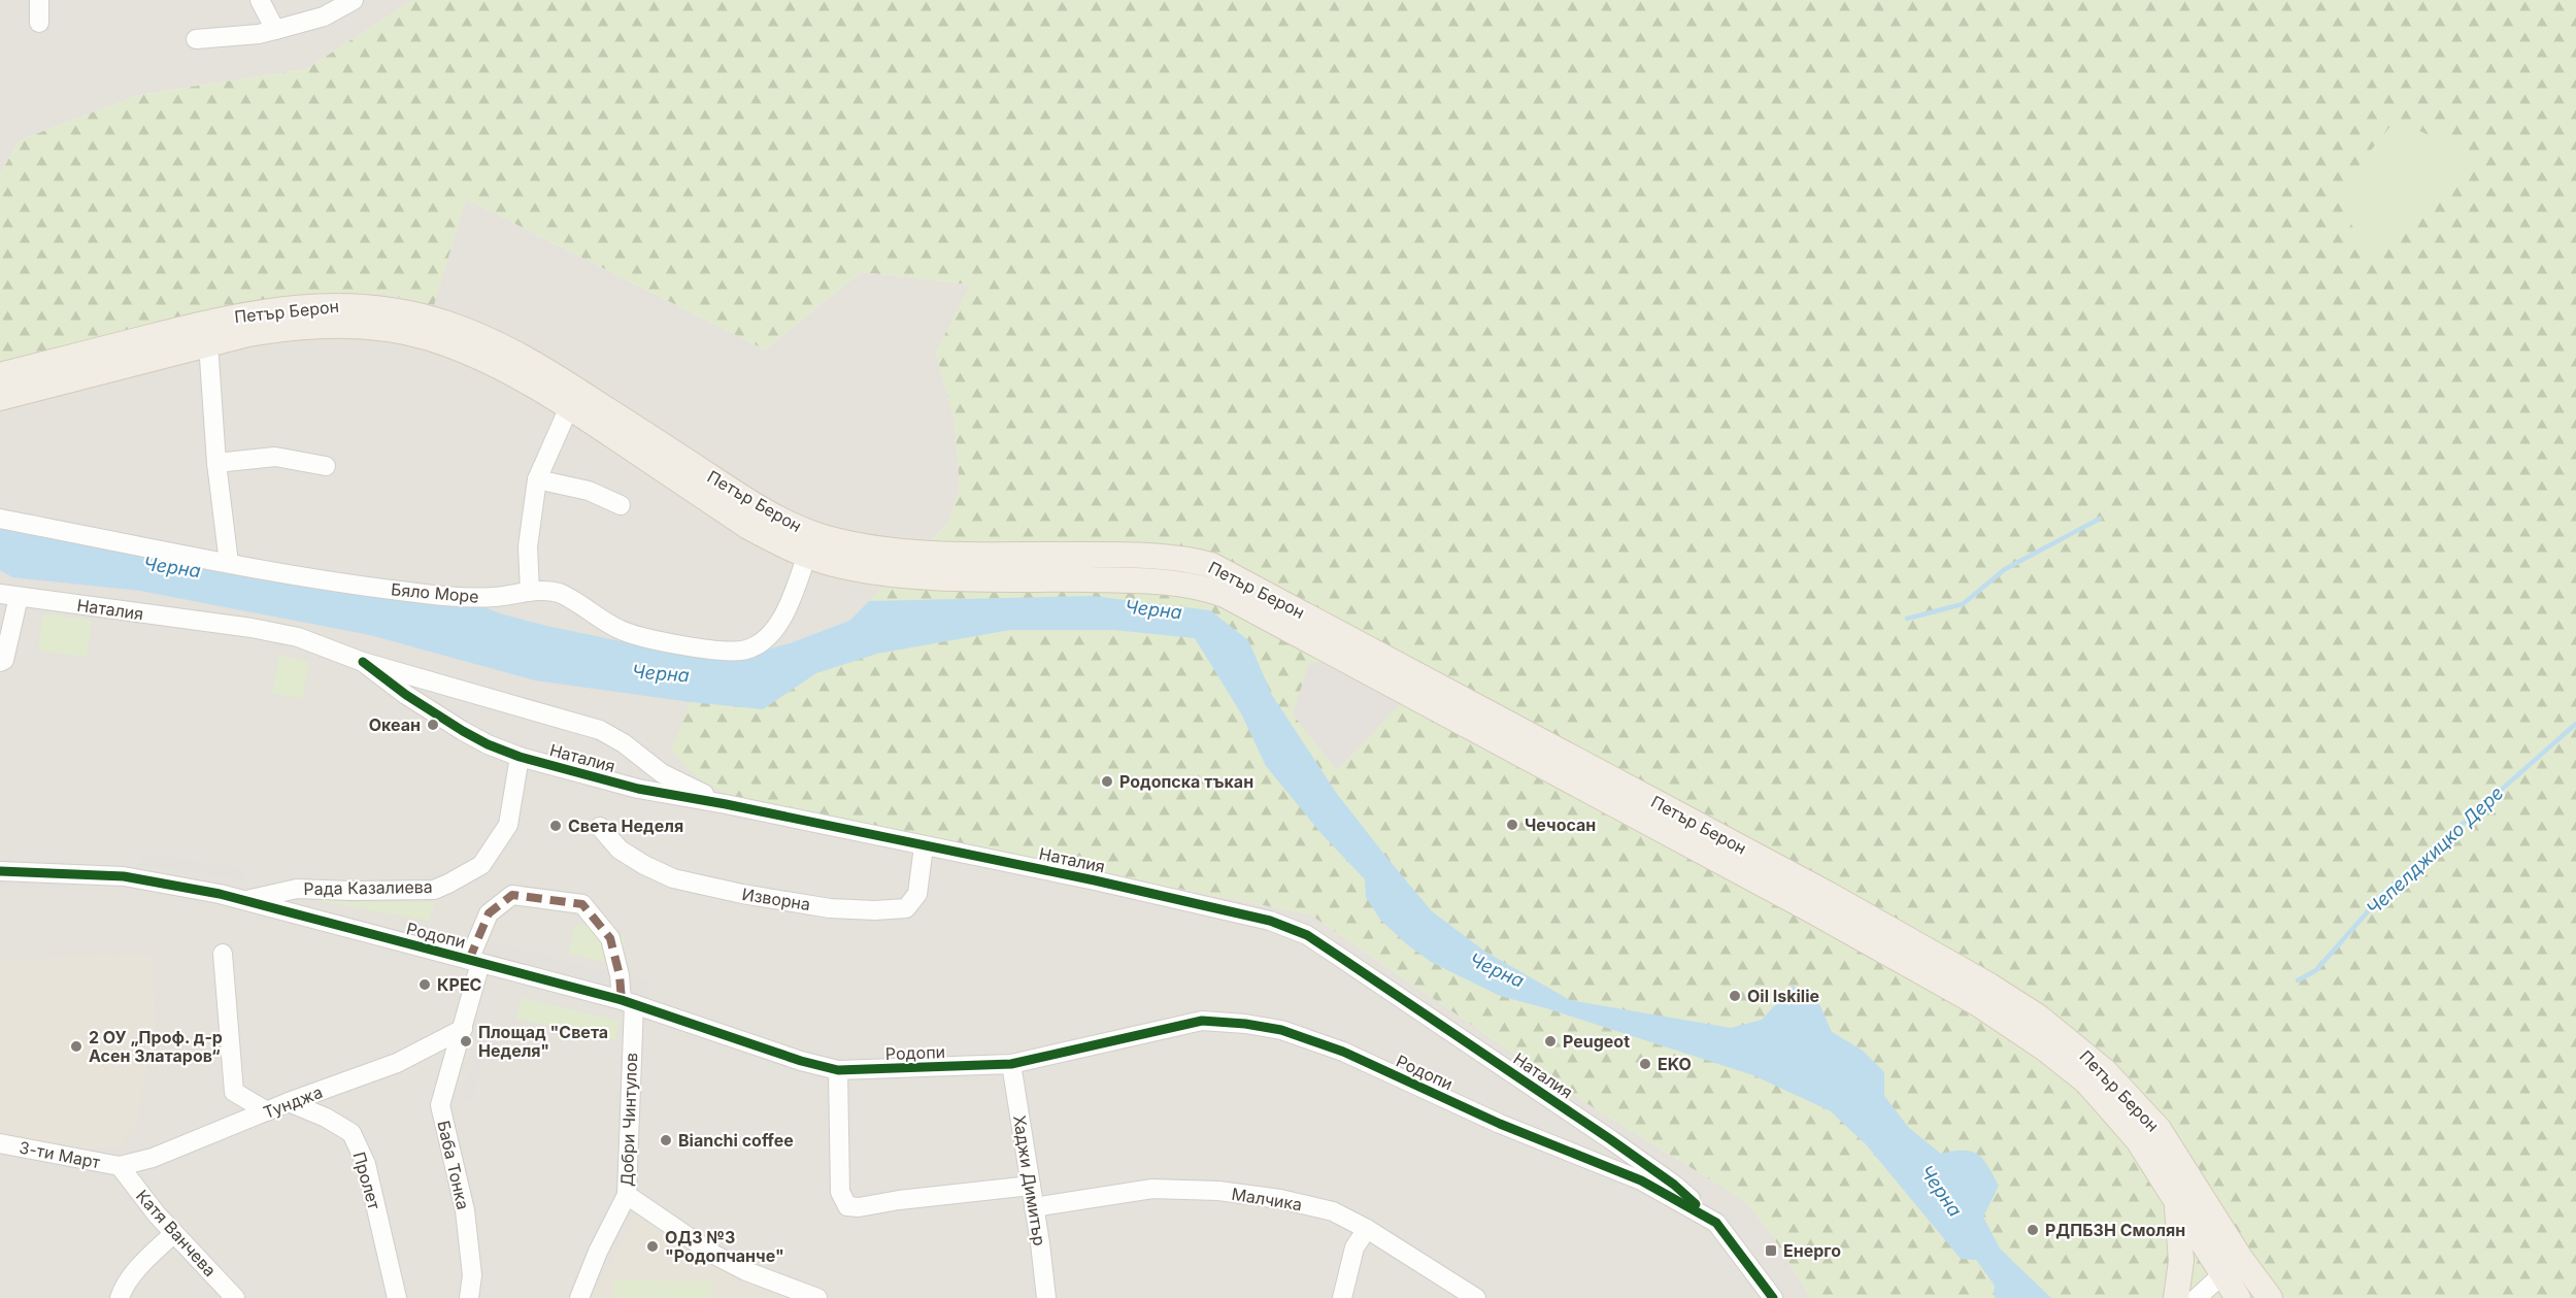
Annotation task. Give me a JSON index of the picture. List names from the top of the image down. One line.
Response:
{"streets":{"main road":["Петър Берон"],"street":["Бяло Море","Наталия","Рада Казалиева","Изворна","Родопи","Тунджа","Добри Чинтулов","3-ти Март","Баба Тонка","Пролет","Хаджи Димитър","Малчика","Катя Ванчева"]},"crossings":[["Петър Берон","Бяло Море"],["Наталия","Рада Казалиева"],["Наталия","Изворна"],["Наталия","Родопи"],["Рада Казалиева","Родопи"],["Родопи","Добри Чинтулов"],["Родопи","Баба Тонка"],["Родопи","Хаджи Димитър"],["Тунджа","3-ти Март"],["Тунджа","Баба Тонка"],["Тунджа","Пролет"],["Тунджа","Катя Ванчева"],["Добри Чинтулов","Баба Тонка"],["3-ти Март","Катя Ванчева"],["Хаджи Димитър","Малчика"]],"water":["Черна","Чепелджицко Дере"],"places":{"other":["Океан","Родопска тъкан","Чечосан","Света Неделя","КРЕС","Oil Iskilie","Площад \"Света Неделя\"","Peugeot","2 ОУ „Проф. д-р Асен Златаров“","EKO","Bianchi coffee","РДПБЗН Смолян","ОДЗ №3 \"Родопчанче\""],"transit":["Енерго"]}}
